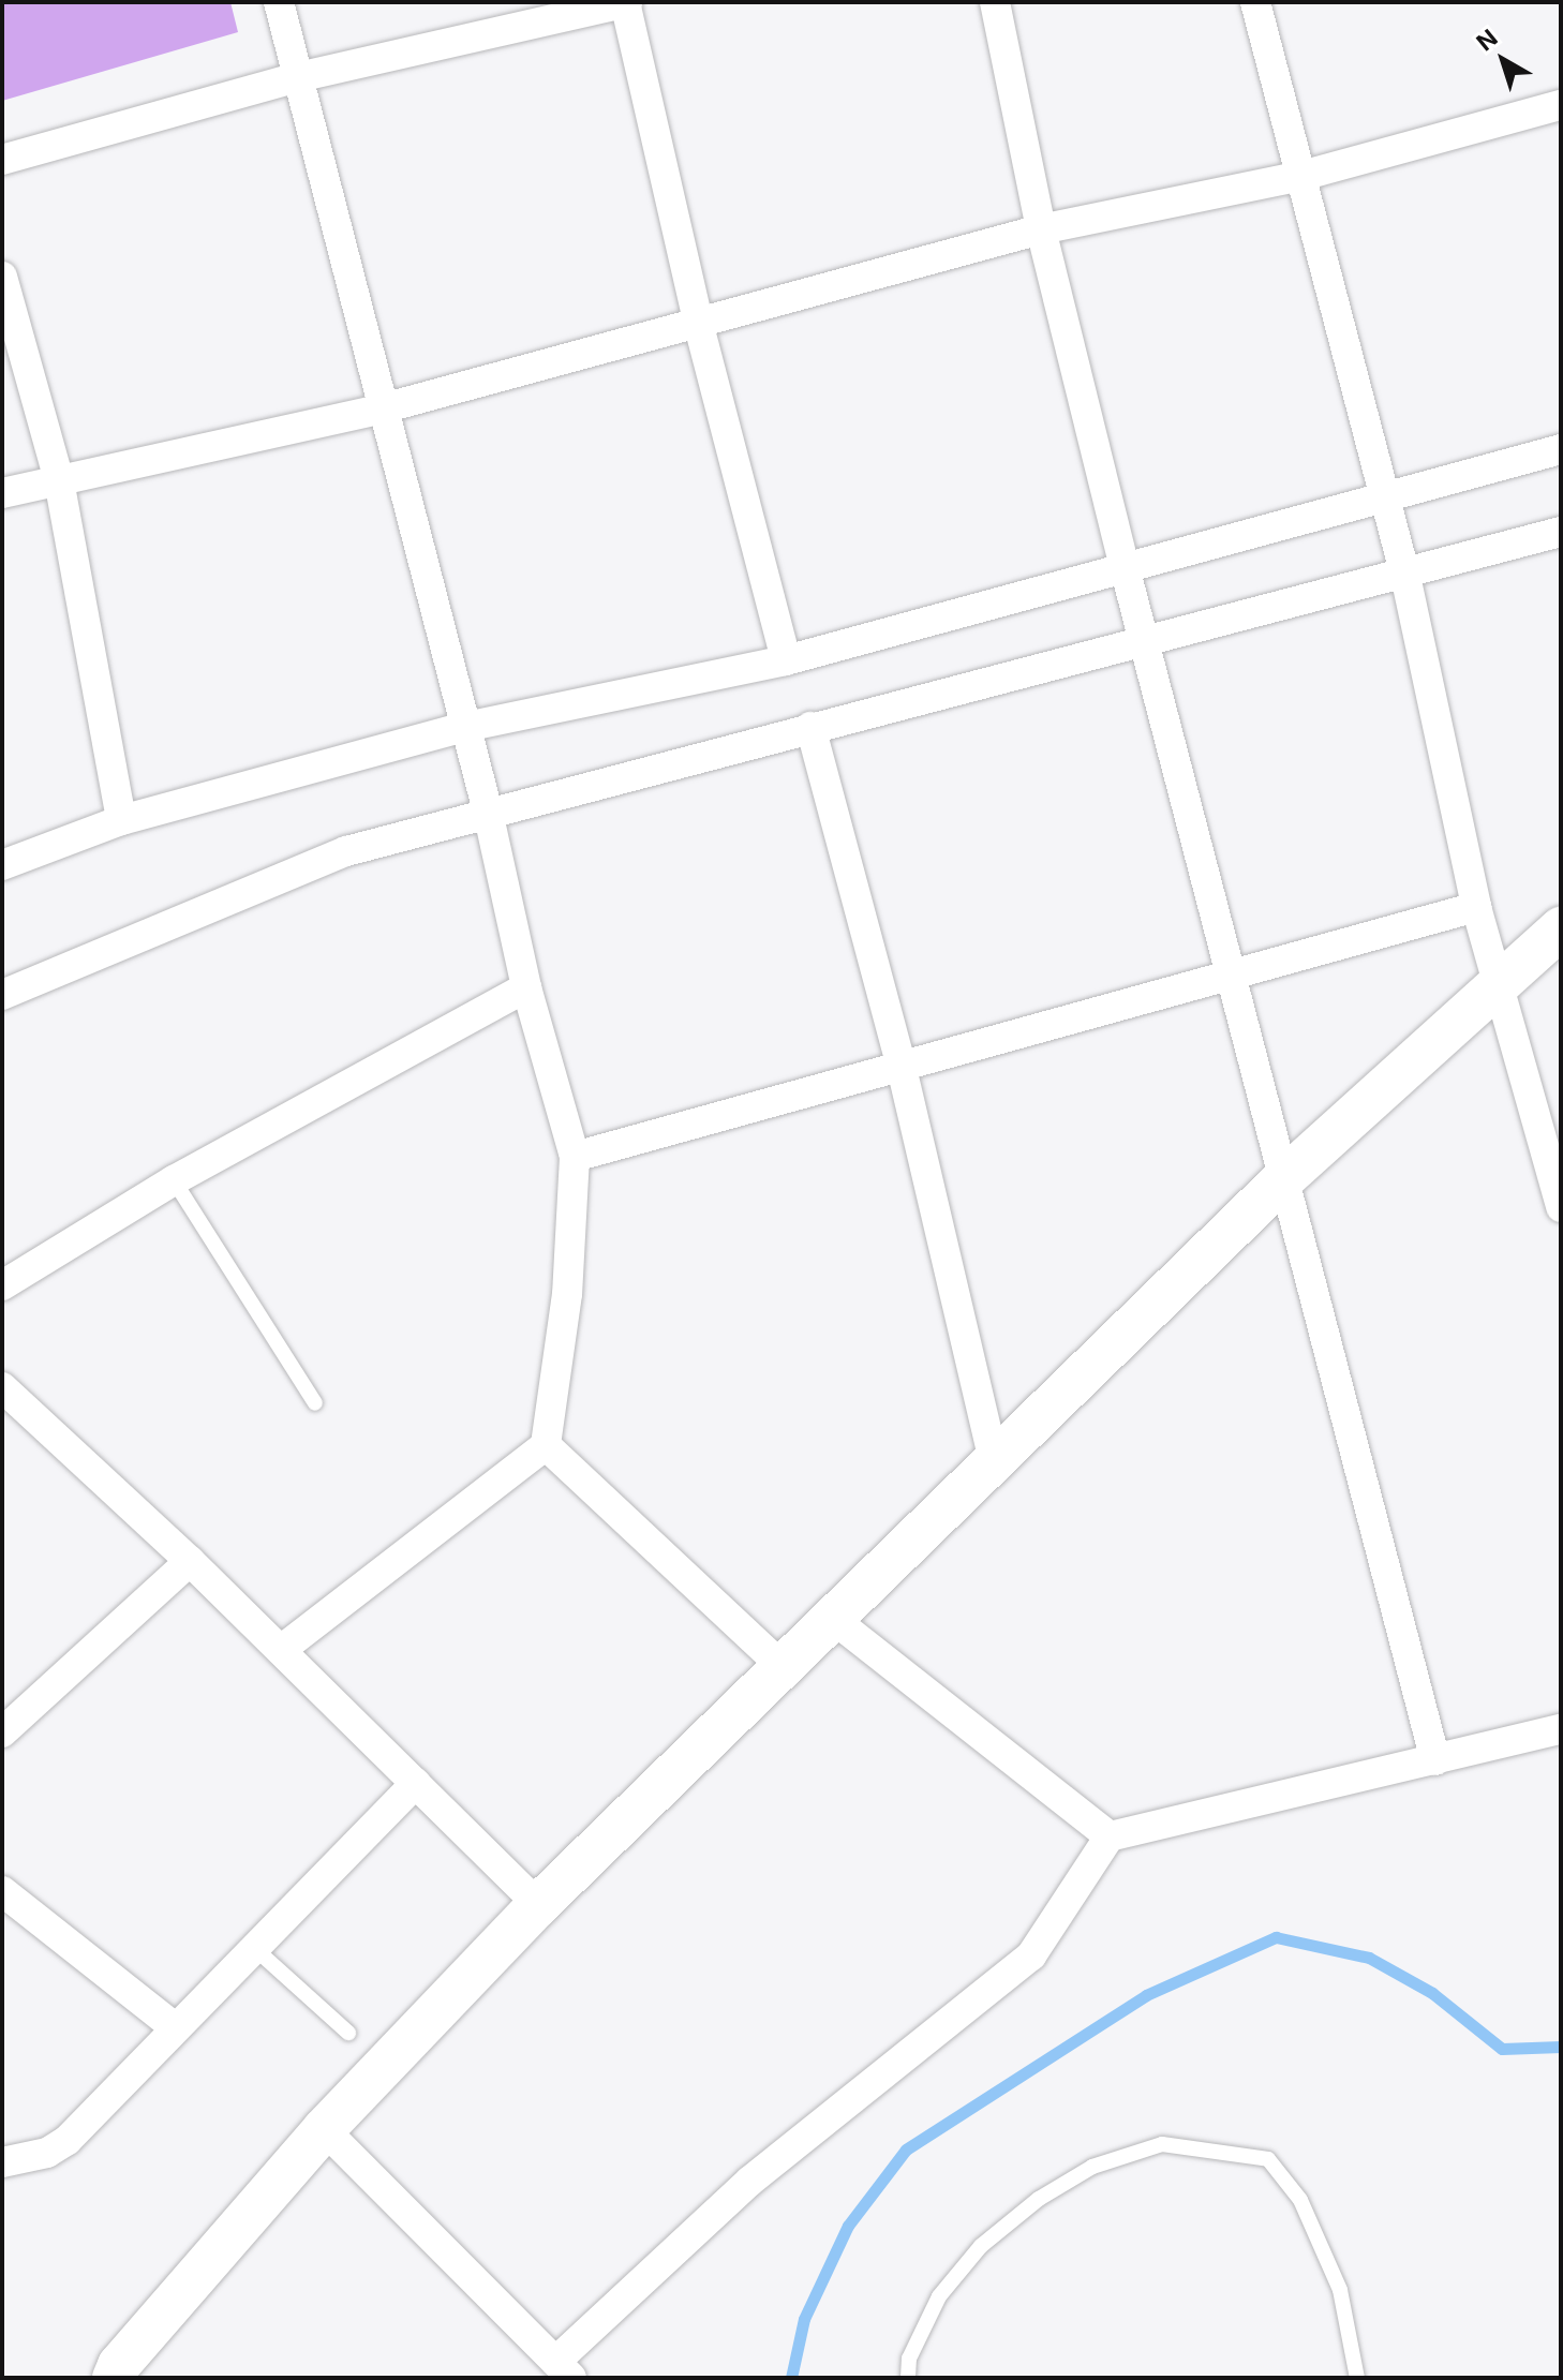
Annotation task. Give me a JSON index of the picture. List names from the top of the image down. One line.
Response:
{"north":"top left"}
